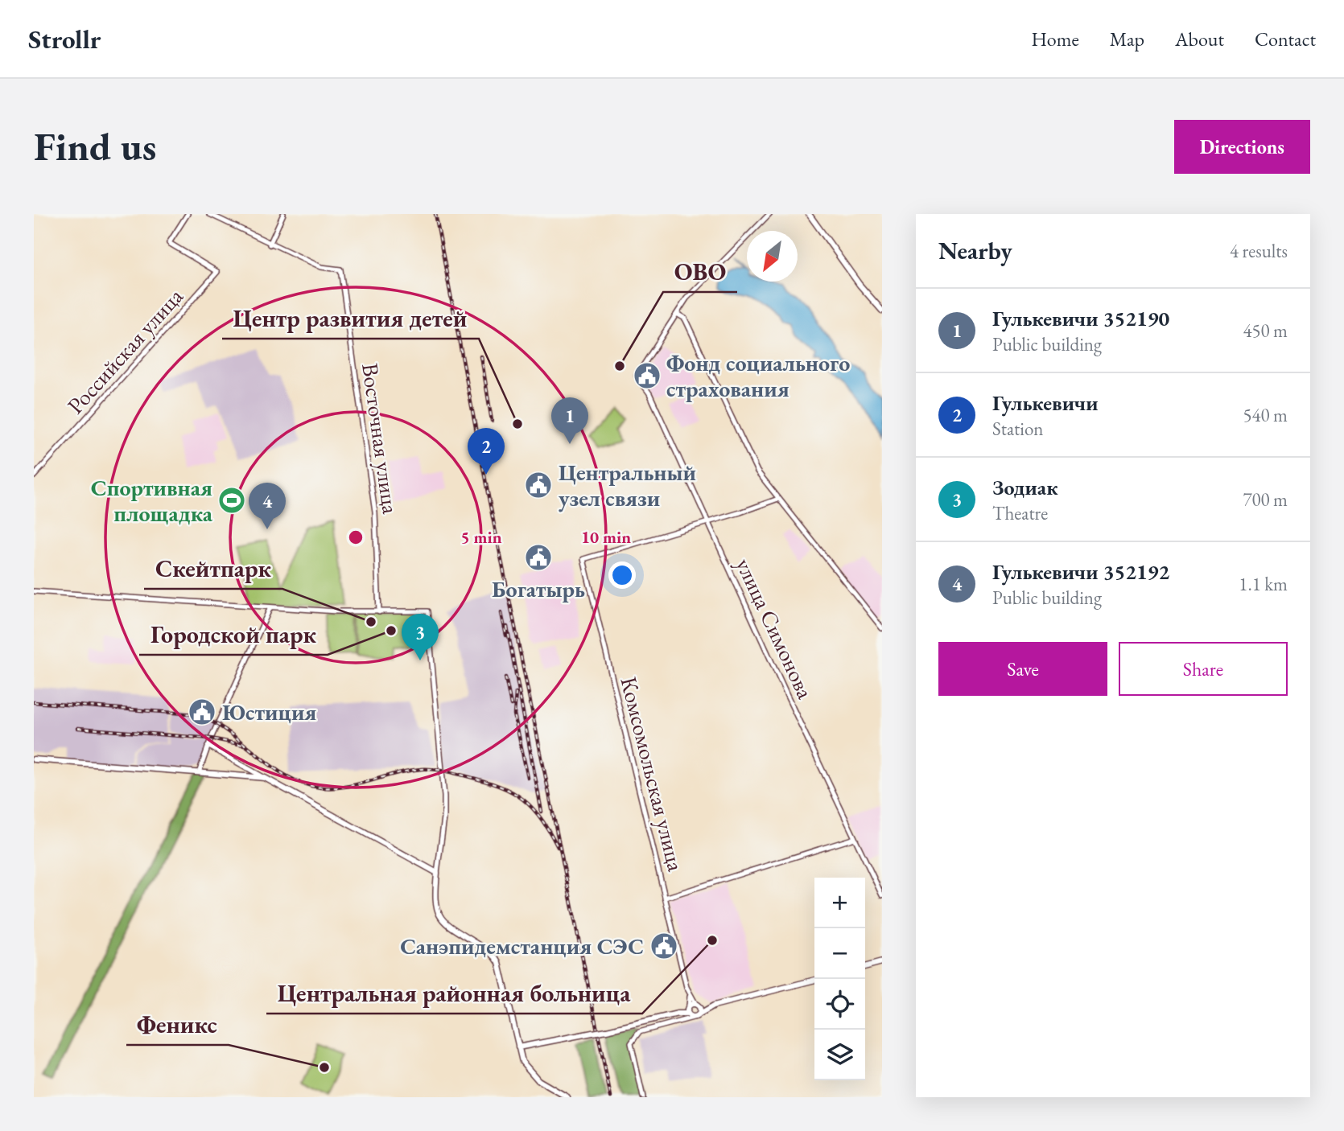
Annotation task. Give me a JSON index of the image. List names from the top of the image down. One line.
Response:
{"streets":{"street":["Российская улица","Восточная улица","улица Симонова","Комсомольская улица"]},"crossings":[["улица Симонова","Комсомольская улица"]],"places":{"other":["ОВО","Центр развития детей","Скейтпарк","Городской парк","Центральная районная больница","Феникс"],"public building":["Фонд социального страхования","Центральный узел связи","Богатырь","Юстиция","Санэпидемстанция СЭС"],"sports":["Спортивная площадка"]},"north":"bottom left","page":{"header":"Strollr","nav":["Home","Map","About","Contact"],"buttons":["Directions",["Save","Share"]],"title":"Find us","heading":["Nearby","4 results"],"list":[{"mark":"1","name":"Гулькевичи 352190","note":"Public building","value":"450 m"},{"mark":"2","name":"Гулькевичи","note":"Station","value":"540 m"},{"mark":"3","name":"Зодиак","note":"Theatre","value":"700 m"},{"mark":"4","name":"Гулькевичи 352192","note":"Public building","value":"1.1 km"}],"pins":["1","2","4","3"],"map_buttons":["+","−"]},"rings":["5 min","10 min"]}
